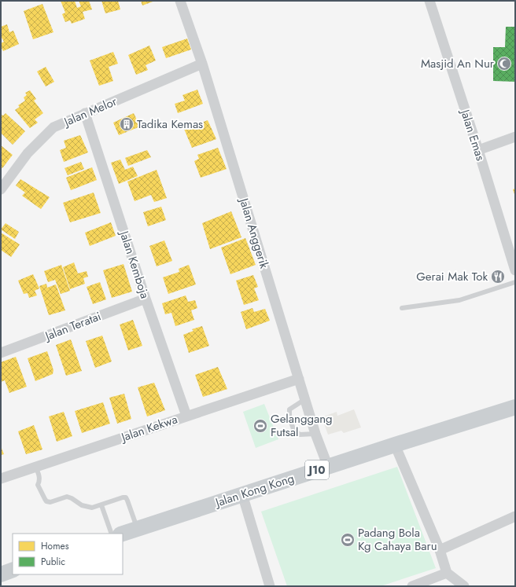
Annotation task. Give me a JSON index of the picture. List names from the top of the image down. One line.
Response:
{"streets":{"main road":["J10","Jalan Kong Kong"],"street":["Jalan Melor","Jalan Emas","Jalan Anggerik","Jalan Kemboja","Jalan Teratai","Jalan Kekwa"]},"crossings":[["Jalan Melor","Jalan Anggerik"],["Jalan Melor","Jalan Kemboja"],["Jalan Anggerik","Jalan Kekwa"],["Jalan Anggerik","Jalan Kong Kong"],["Jalan Kemboja","Jalan Teratai"],["Jalan Kemboja","Jalan Kekwa"]],"places":{"mosque":["Masjid An Nur"],"building":["Tadika Kemas"],"restaurant":["Gerai Mak Tok"],"sports":["Gelanggang Futsal","Padang Bola Kg Cahaya Baru"]},"legend":["Homes","Public"]}
